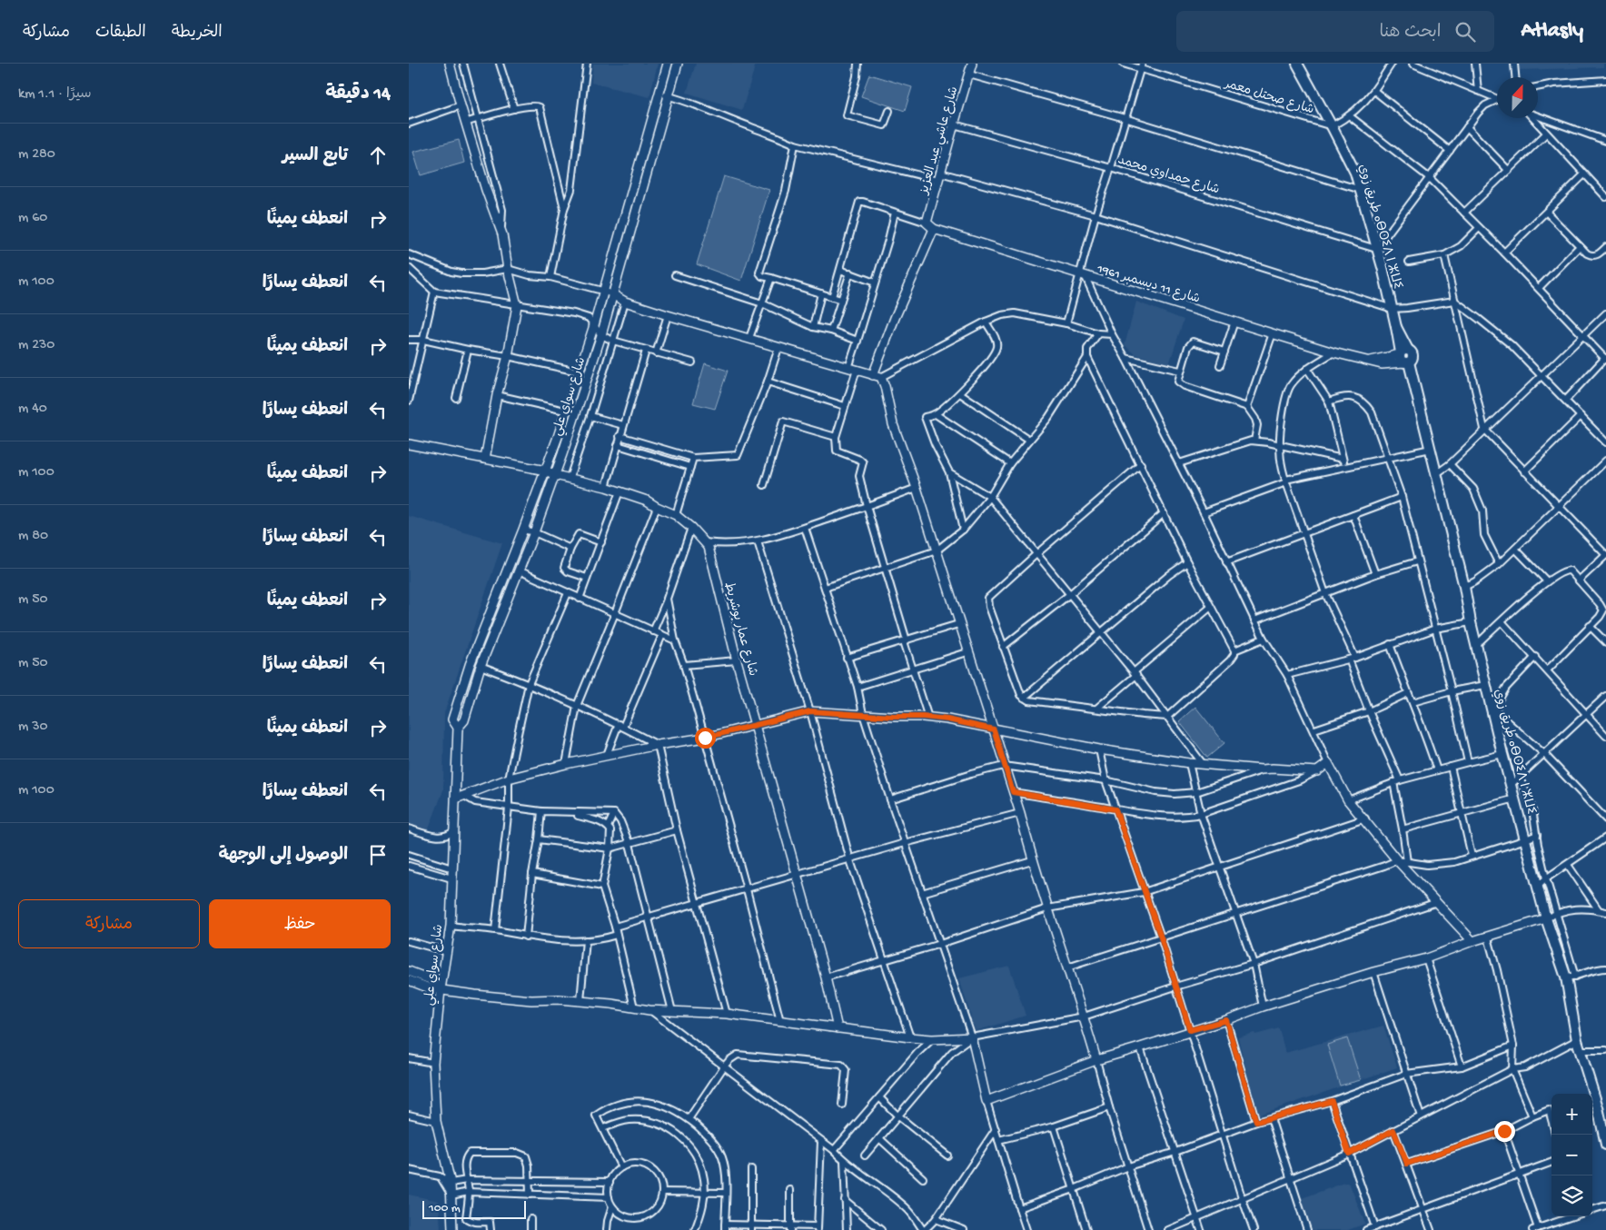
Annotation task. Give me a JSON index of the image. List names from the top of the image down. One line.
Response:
{"streets":{"main road":["طريق زوي ⴰⴱⵔⵉⴷ ⵏ ⵣⵡⵉ"],"street":["شارع صحتل معمر","شارع عاشي عبد العزيز","شارع حمداوي محمد","شارع 11 ديسمبر 1961","شارع سواي علي","شارع عمار بوشريط"]},"crossings":[["شارع صحتل معمر","طريق زوي ⴰⴱⵔⵉⴷ ⵏ ⵣⵡⵉ"],["شارع عاشي عبد العزيز","شارع حمداوي محمد"],["شارع عاشي عبد العزيز","شارع 11 ديسمبر 1961"],["شارع حمداوي محمد","طريق زوي ⴰⴱⵔⵉⴷ ⵏ ⵣⵡⵉ"],["طريق زوي ⴰⴱⵔⵉⴷ ⵏ ⵣⵡⵉ","شارع 11 ديسمبر 1961"],["شارع سواي علي","شارع عمار بوشريط"]],"scale_bar":"100 m","north":"top","page":{"header":"Atlasly","search":"ابحث هنا","nav":["الخريطة","الطبقات","مشاركة"],"heading":["14 دقيقة","سيرًا · 1.1 km"],"list":[["تابع السير","280 m"],["انعطف يمينًا","60 m"],["انعطف يسارًا","100 m"],["انعطف يمينًا","230 m"],["انعطف يسارًا","40 m"],["انعطف يمينًا","100 m"],["انعطف يسارًا","80 m"],["انعطف يمينًا","50 m"],["انعطف يسارًا","50 m"],["انعطف يمينًا","30 m"],["انعطف يسارًا","100 m"],"الوصول إلى الوجهة"],"buttons":["حفظ","مشاركة"],"map_buttons":["+","−"],"scale":"100 m"}}
